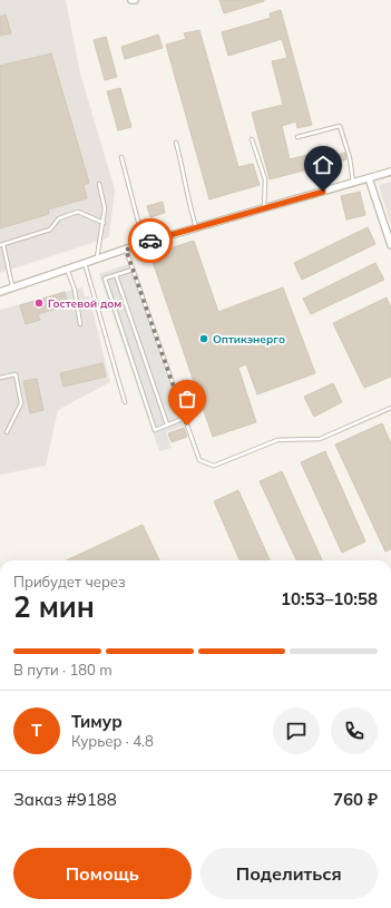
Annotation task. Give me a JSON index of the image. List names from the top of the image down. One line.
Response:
{"places":["Гостевой дом","Оптикэнерго"],"page":{"heading":["2 мин","Прибудет через","10:53–10:58"],"panel":["Тимур","Курьер · 4.8","Заказ #9188","760 ₽"],"bar":"В пути · 180 m","round":"Т","buttons":["Помощь","Поделиться"]}}
